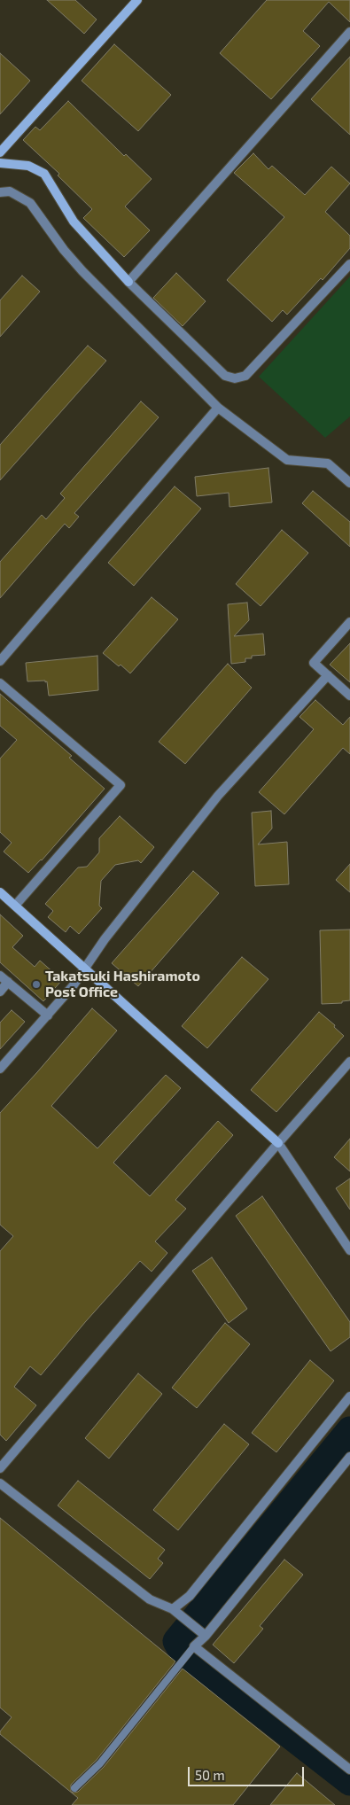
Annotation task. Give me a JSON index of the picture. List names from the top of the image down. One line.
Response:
{"places":["Takatsuki Hashiramoto Post Office"],"scale_bar":"50 m"}
